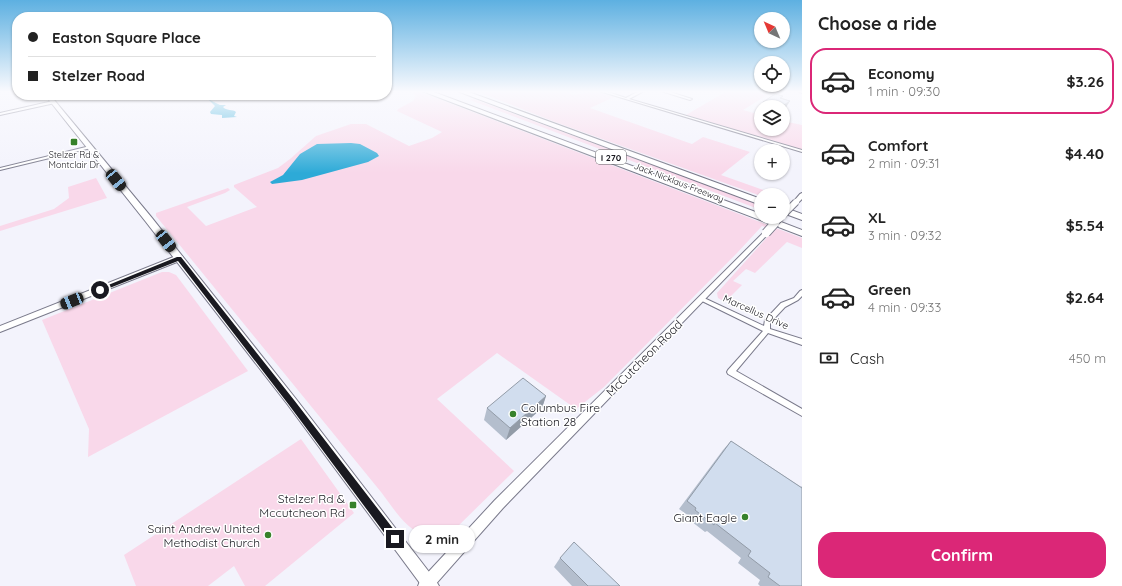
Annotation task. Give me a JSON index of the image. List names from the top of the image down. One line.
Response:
{"streets":{"highway":["I 270","Jack Nicklaus Freeway"],"main road":["McCutcheon Road"],"street":["Marcellus Drive"]},"crossings":[["Marcellus Drive","McCutcheon Road"]],"places":{"transit":["Stelzer Rd & Montclair Dr","Stelzer Rd & Mccutcheon Rd"],"other":["Columbus Fire Station 28","Giant Eagle","Saint Andrew United Methodist Church"]},"north":"top left","page":{"heading":"Choose a ride","map_buttons":["+","−"],"banner":["Easton Square Place","Stelzer Road"],"list":[{"name":"Economy","note":"1 min · 09:30","value":"$3.26"},{"name":"Comfort","note":"2 min · 09:31","value":"$4.40"},{"name":"XL","note":"3 min · 09:32","value":"$5.54"},{"name":"Green","note":"4 min · 09:33","value":"$2.64"}],"pay":["Cash","450 m"],"buttons":"Confirm","bubble":"2 min"}}
